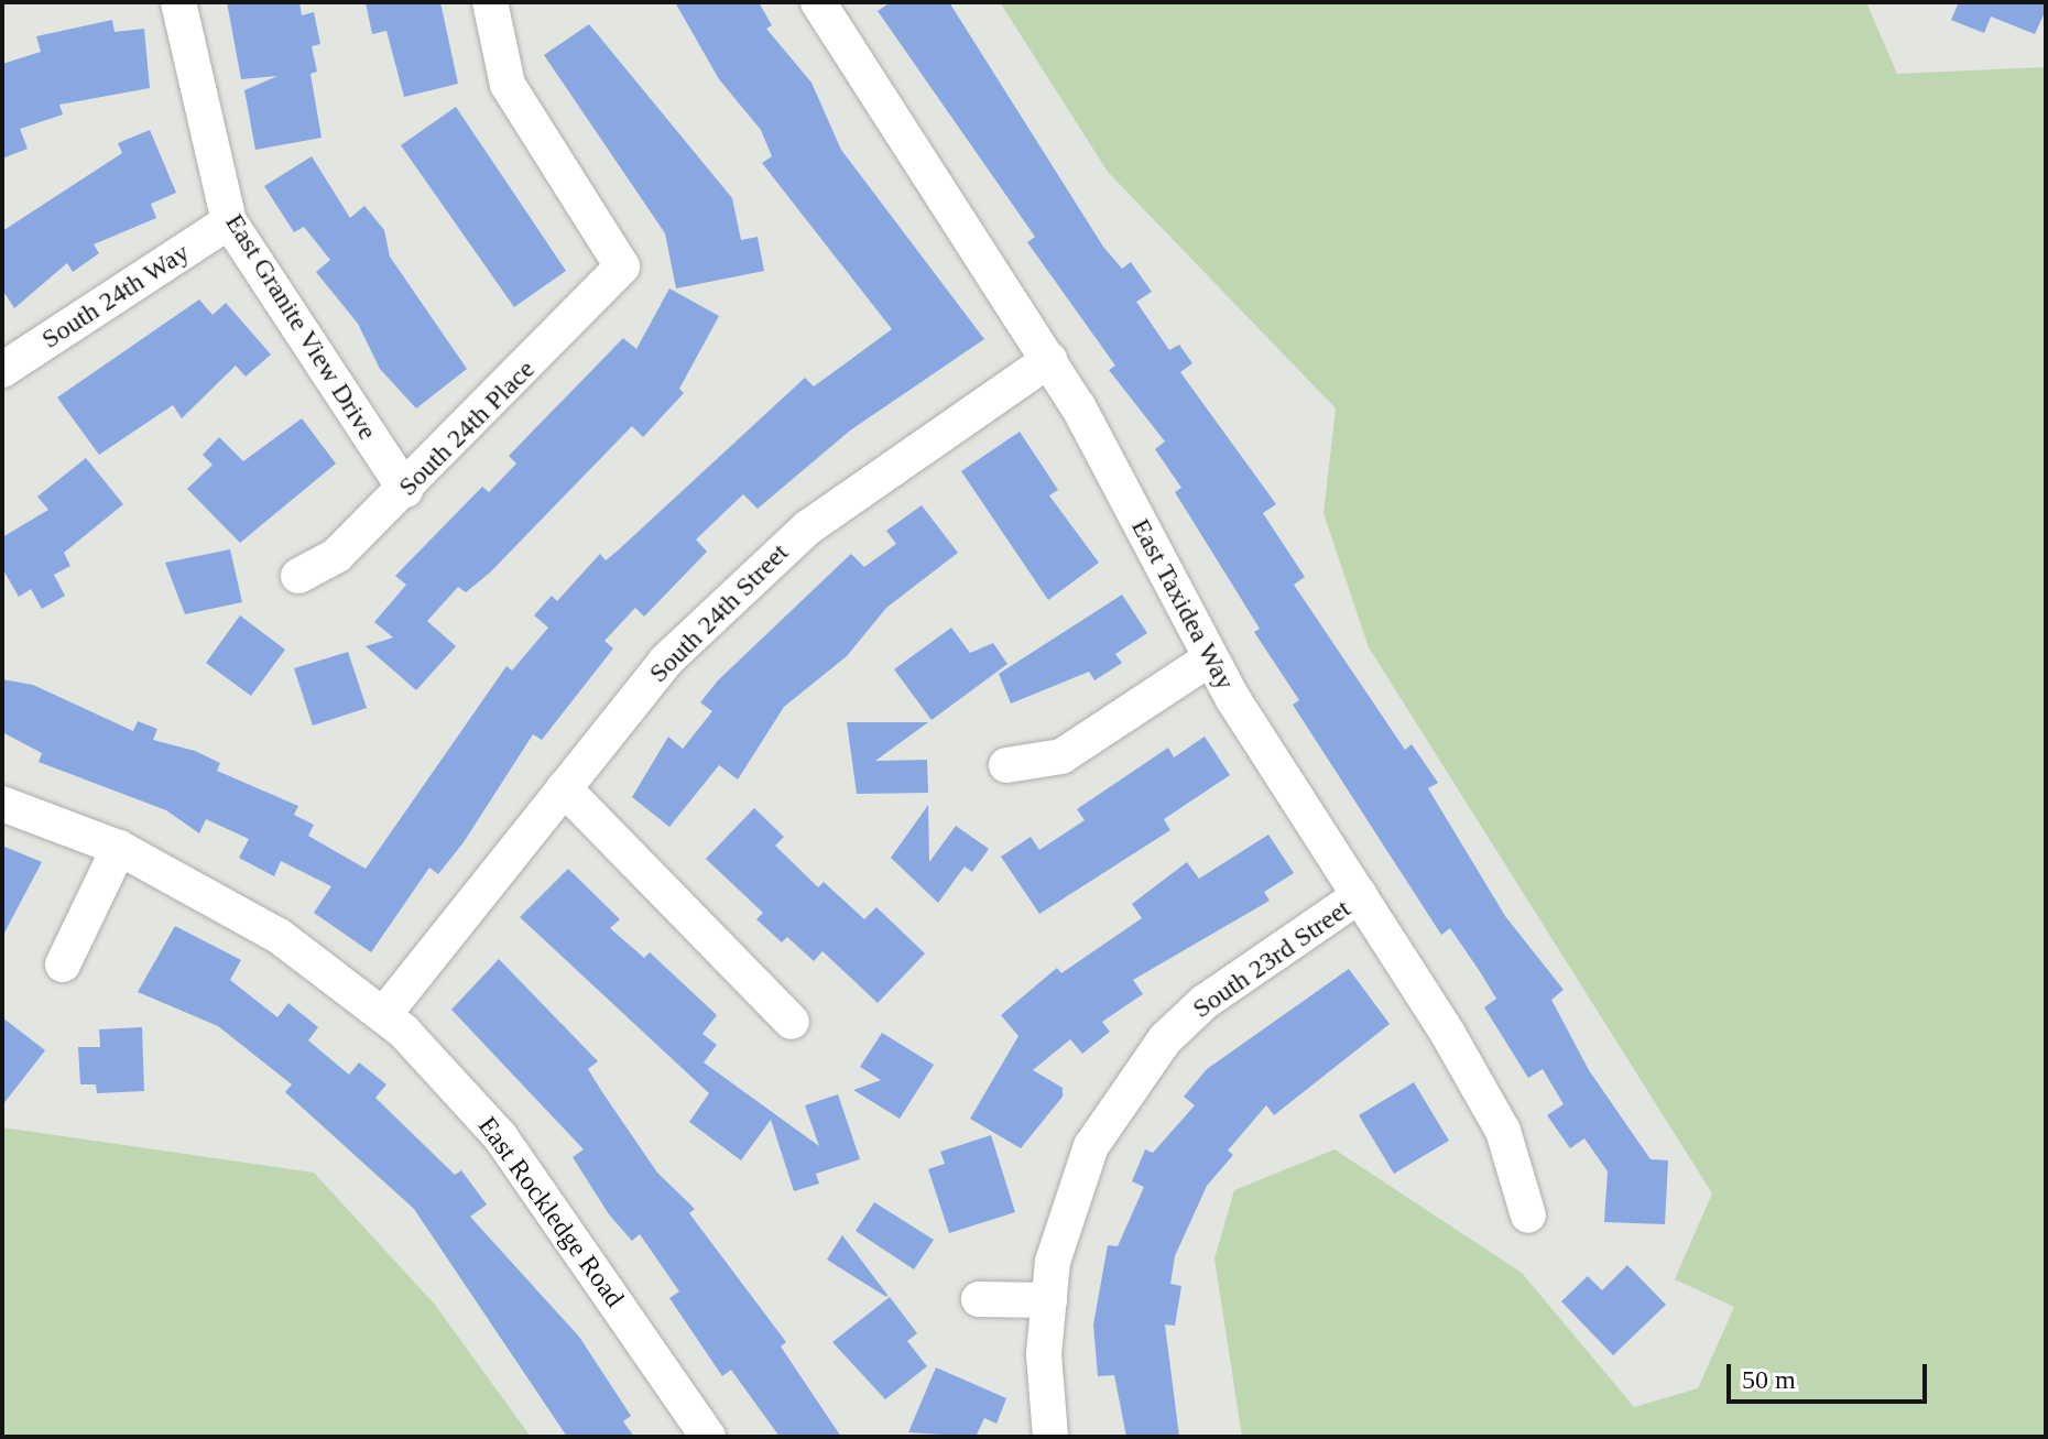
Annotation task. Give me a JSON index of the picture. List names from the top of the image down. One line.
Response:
{"streets":{"street":["South 24th Way","East Granite View Drive","South 24th Place","East Taxidea Way","South 24th Street","South 23rd Street","East Rockledge Road"]},"crossings":[["South 24th Way","East Granite View Drive"],["East Granite View Drive","South 24th Place"],["East Taxidea Way","South 24th Street"],["East Taxidea Way","South 23rd Street"],["South 24th Street","East Rockledge Road"]],"scale_bar":"50 m"}
